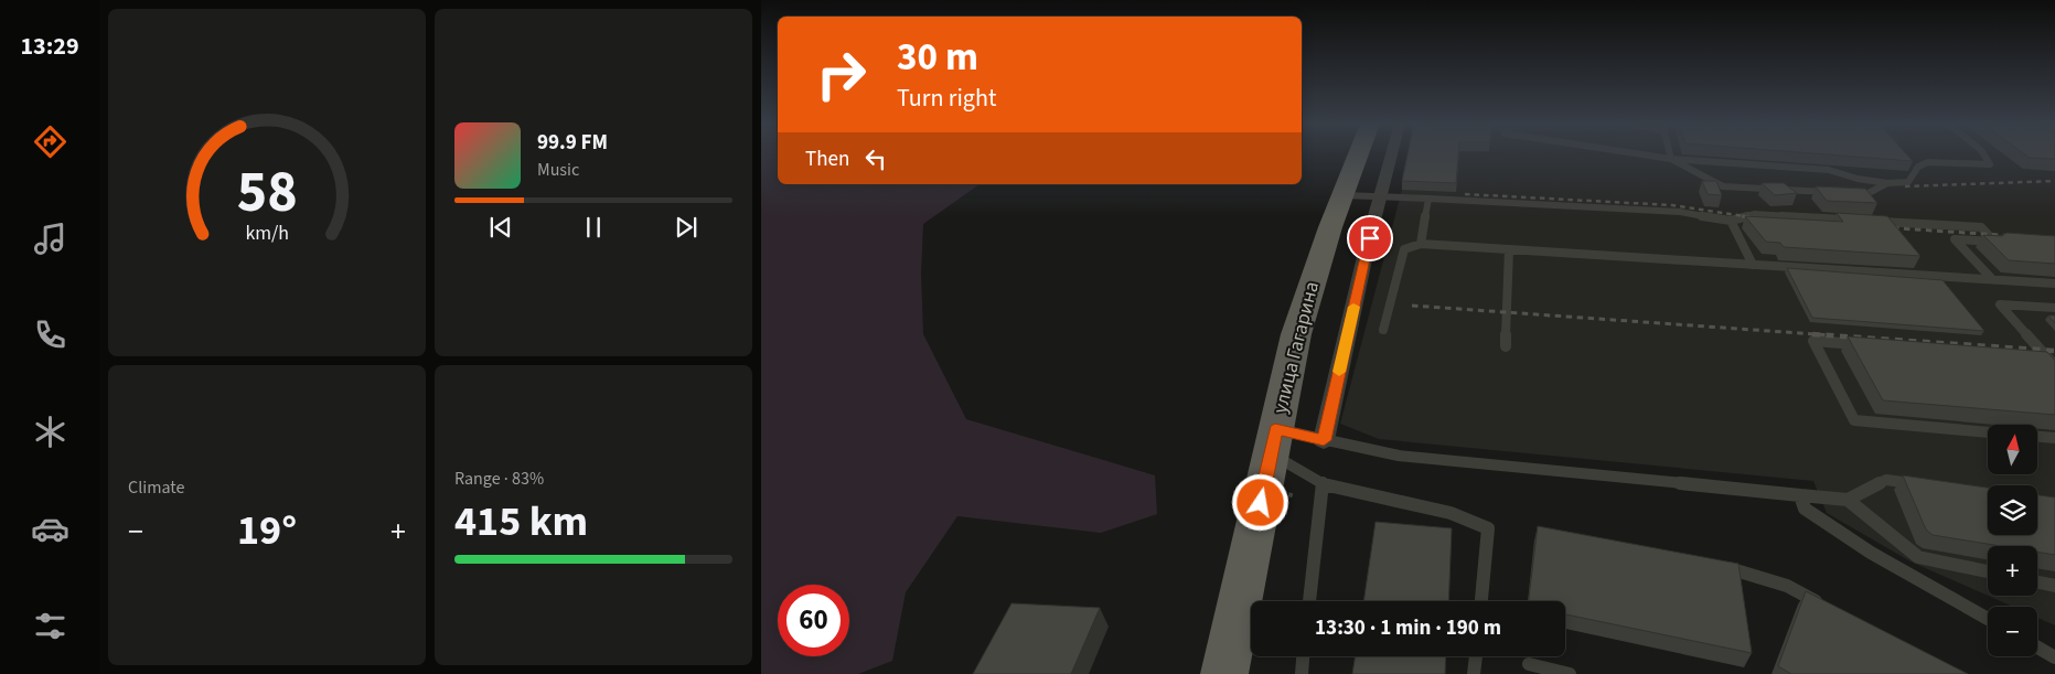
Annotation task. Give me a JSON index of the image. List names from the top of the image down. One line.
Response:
{"streets":{"main road":["улица Гагарина"]},"north":"top","page":{"tabs":"13:29","turn":["30 m","Turn right"],"song":["99.9 FM","Music"],"then":"Then","tile":["Climate",["Range · 83%","415 km"]],"map_buttons":["+","−"],"heat":["−","19°","+"],"limit":"60","trip":"13:30 · 1 min · 190 m","gauge":["58","km/h"]}}
